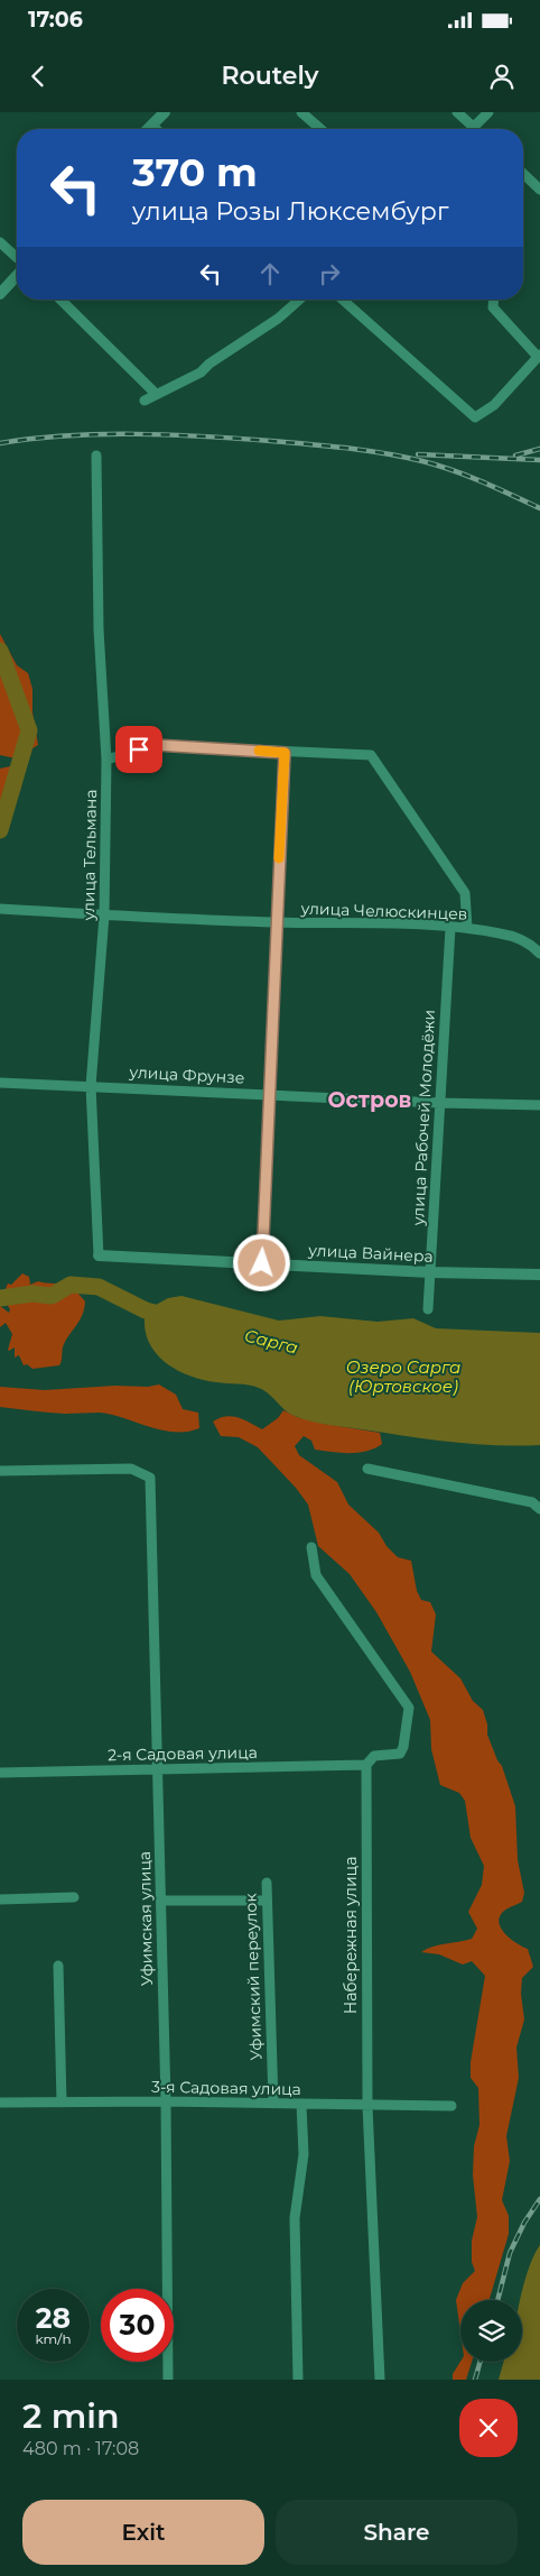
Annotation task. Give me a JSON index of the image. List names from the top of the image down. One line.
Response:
{"streets":{"street":["улица Тельмана","улица Челюскинцев","улица Фрунзе","улица Рабочей Молодёжи","улица Вайнера","2-я Садовая улица","Уфимская улица","Набережная улица","Уфимский переулок","3-я Садовая улица"]},"crossings":[["улица Тельмана","улица Челюскинцев"],["улица Тельмана","улица Фрунзе"],["улица Тельмана","улица Вайнера"],["улица Челюскинцев","улица Рабочей Молодёжи"],["улица Фрунзе","улица Рабочей Молодёжи"],["улица Рабочей Молодёжи","улица Вайнера"],["2-я Садовая улица","Уфимская улица"],["2-я Садовая улица","Набережная улица"],["Уфимская улица","3-я Садовая улица"],["Набережная улица","3-я Садовая улица"],["Уфимский переулок","3-я Садовая улица"]],"districts":["Остров"],"water":["Сарга","Озеро Сарга (Юртовское)"],"page":{"status":"17:06","header":"Routely","turn":["370 m","улица Розы Люксембург"],"speed":"28 km/h","limit":"30","heading":["2 min","480 m · 17:08"],"buttons":["Exit","Share"]}}
